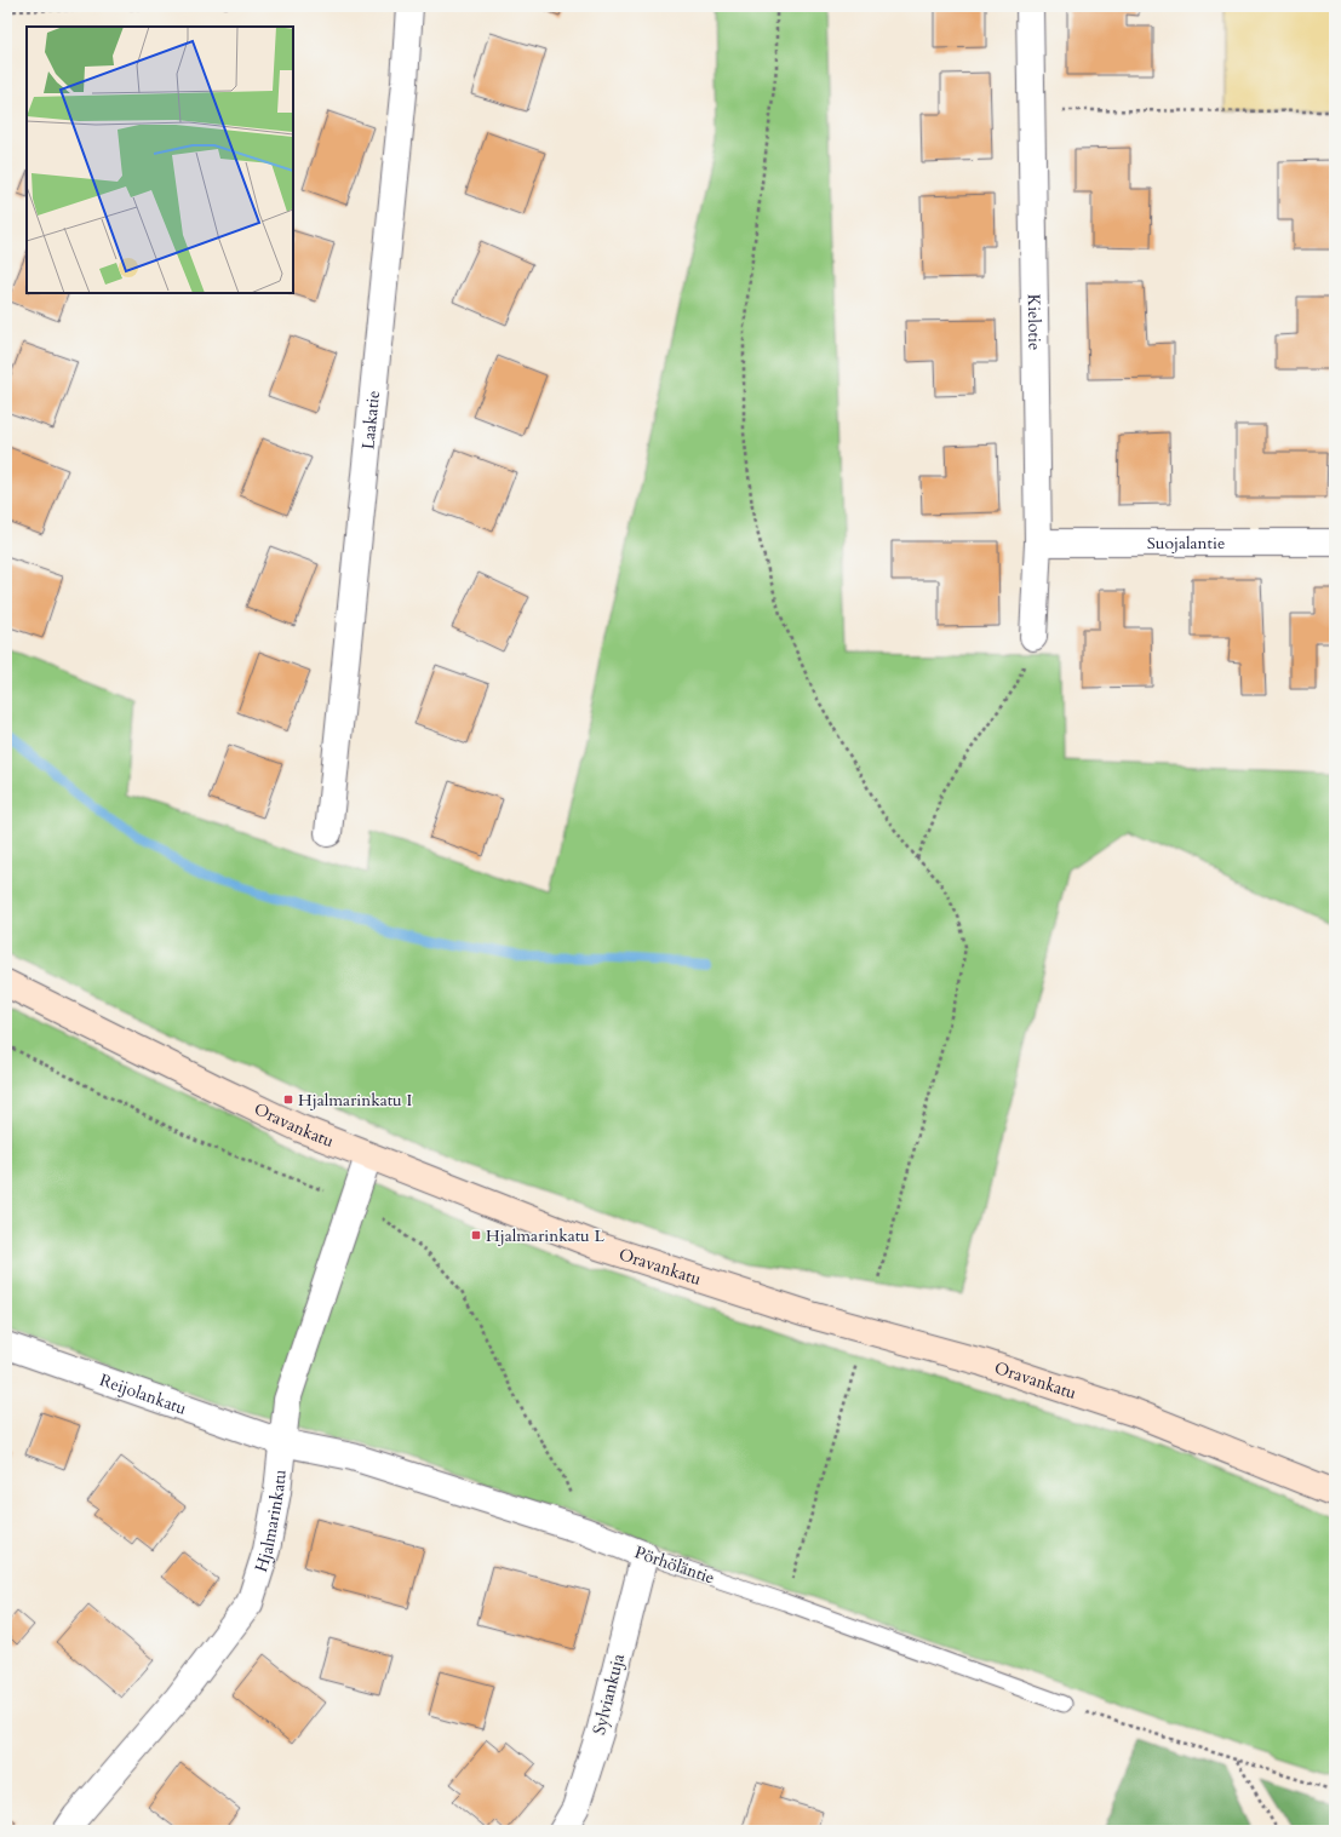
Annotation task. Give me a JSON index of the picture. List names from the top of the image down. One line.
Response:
{"streets":{"street":["Kielotie","Laakatie","Suojalantie","Oravankatu","Reijolankatu","Hjalmarinkatu","Pörhöläntie","Sylviankuja"]},"crossings":[["Kielotie","Suojalantie"],["Oravankatu","Hjalmarinkatu"],["Reijolankatu","Hjalmarinkatu"],["Reijolankatu","Pörhöläntie"],["Hjalmarinkatu","Pörhöläntie"],["Pörhöläntie","Sylviankuja"]],"places":{"transit":["Hjalmarinkatu I","Hjalmarinkatu L"]}}
